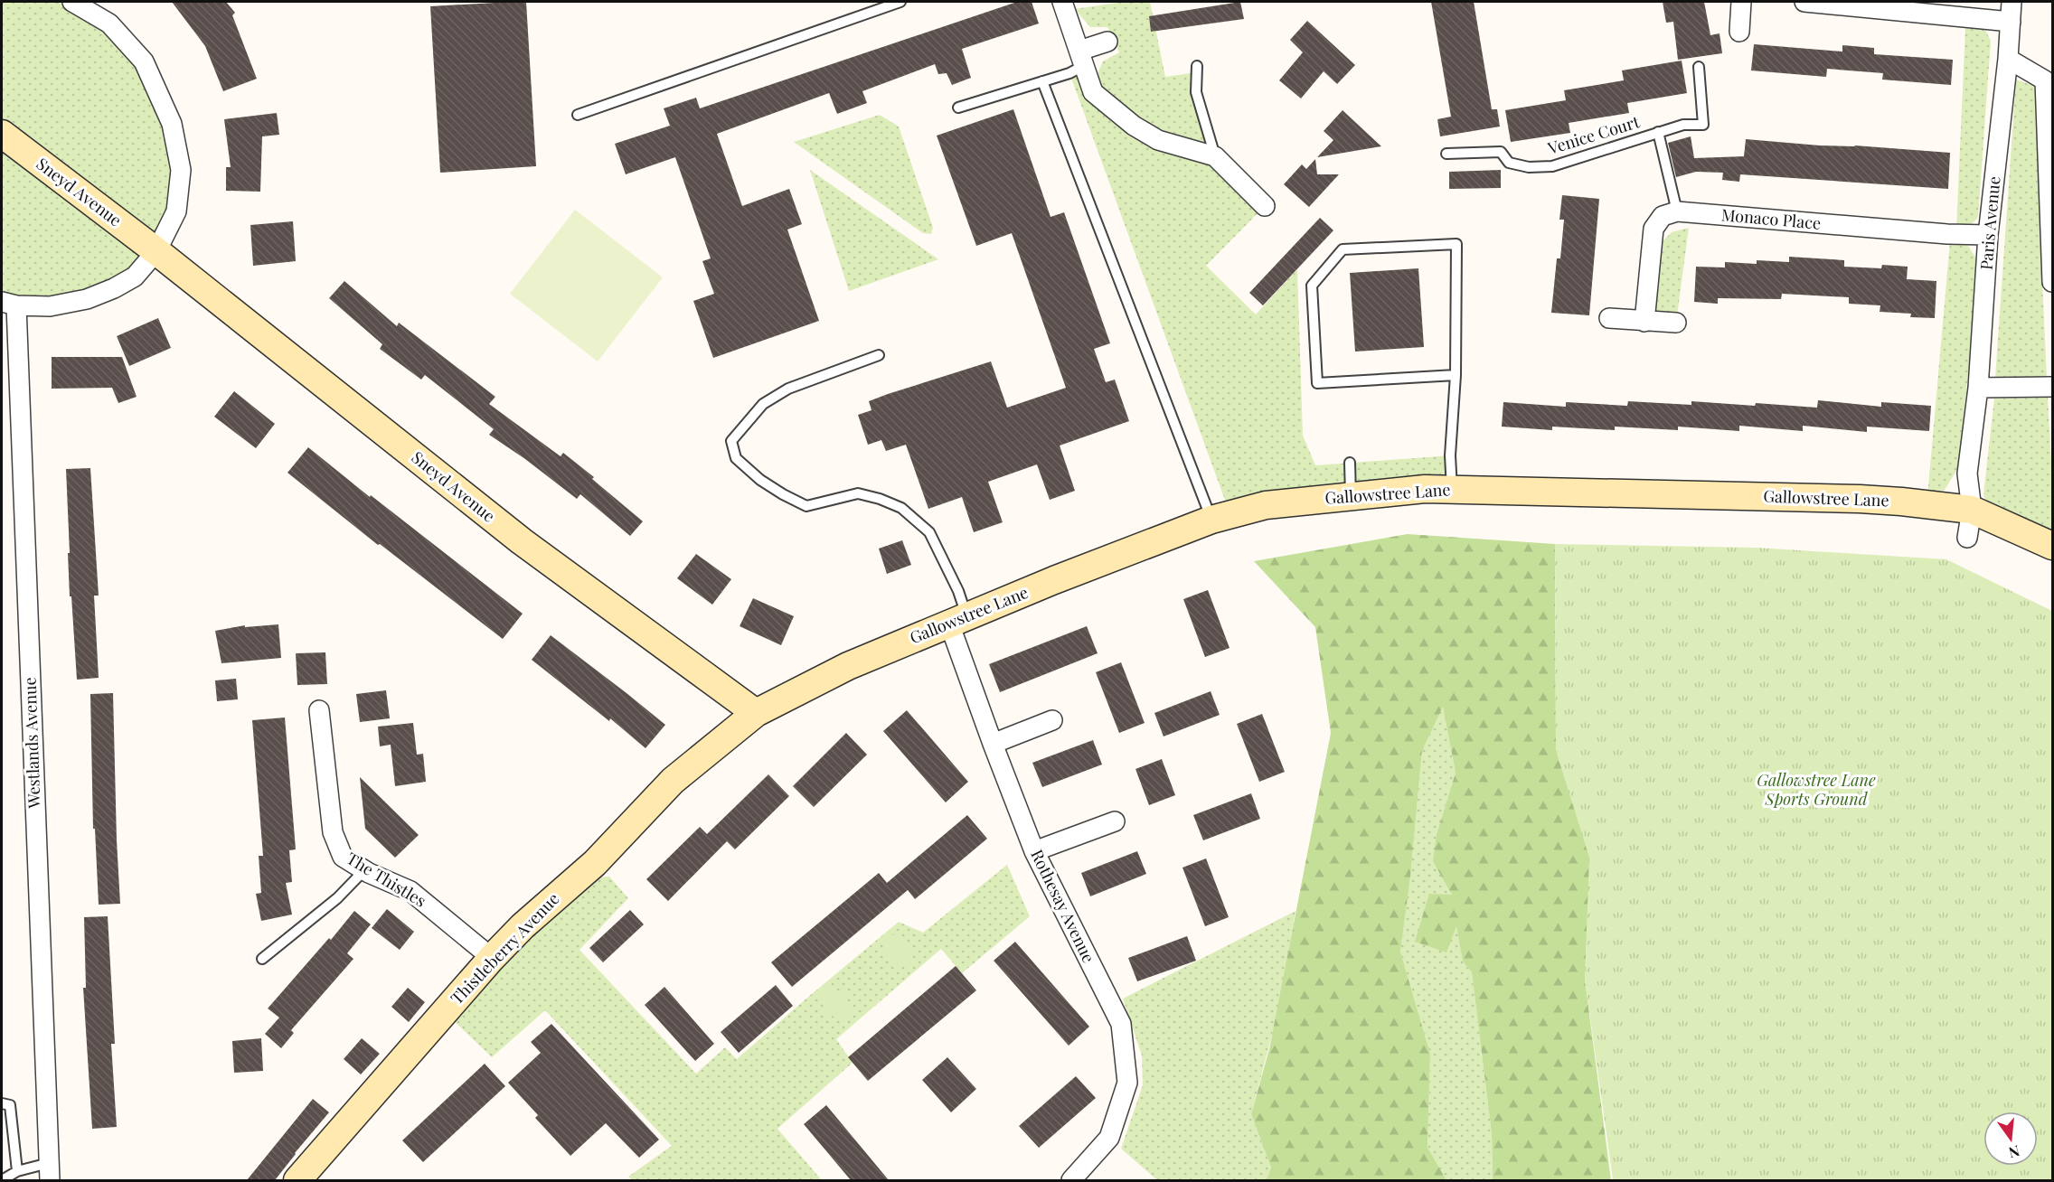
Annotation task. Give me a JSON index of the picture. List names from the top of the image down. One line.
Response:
{"streets":{"street":["Sneyd Avenue","Monaco Place","Paris Avenue","Gallowstree Lane","Westlands Avenue","The Thistles","Rothesay Avenue","Thistleberry Avenue"],"lane":["Venice Court"]},"crossings":[["Venice Court","Monaco Place"],["Sneyd Avenue","Gallowstree Lane"],["Sneyd Avenue","Thistleberry Avenue"],["Monaco Place","Paris Avenue"],["Paris Avenue","Gallowstree Lane"],["Gallowstree Lane","Rothesay Avenue"],["Gallowstree Lane","Thistleberry Avenue"],["The Thistles","Thistleberry Avenue"]],"parks":["Gallowstree Lane Sports Ground"],"north":"bottom"}
